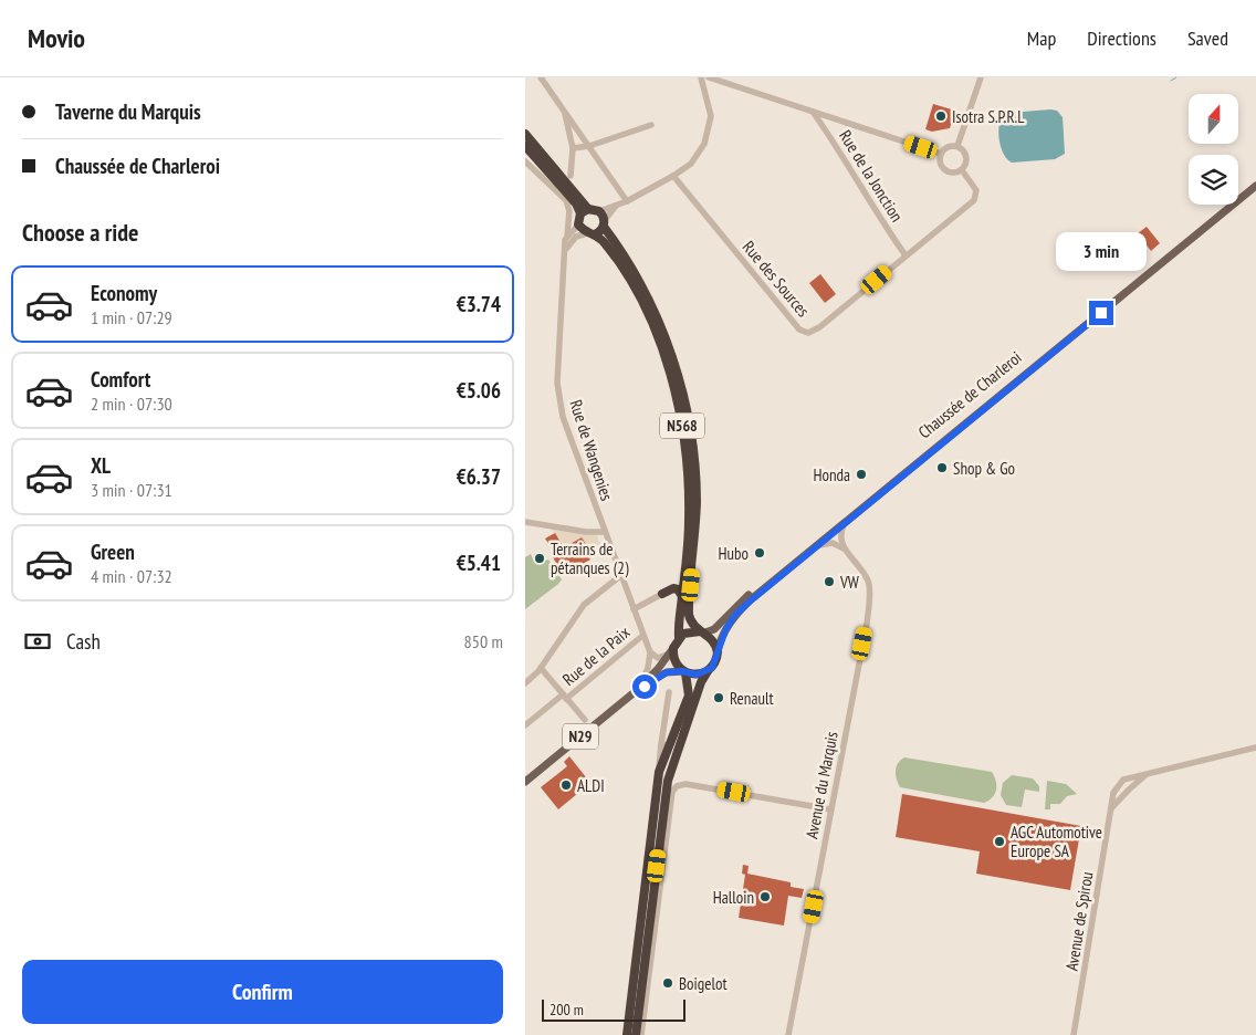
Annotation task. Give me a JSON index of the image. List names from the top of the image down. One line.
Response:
{"streets":{"highway":["N568"],"main road":["Chaussée de Charleroi","N29"],"street":["Rue de la Jonction","Rue des Sources","Rue de Wangenies","Rue de la Paix","Avenue du Marquis","Avenue de Spirou"]},"crossings":[["Rue de la Jonction","Rue des Sources"],["Chaussée de Charleroi","N568"],["Chaussée de Charleroi","N29"],["N568","N29"],["Rue de Wangenies","Rue de la Paix"]],"places":["Isotra S.P.R.L","Shop & Go","Honda","Hubo","Terrains de pétanques (2)","VW","Renault","ALDI","AGC Automotive Europe SA","Halloin","Boigelot"],"scale_bar":"200 m","north":"top","page":{"header":"Movio","nav":["Map","Directions","Saved"],"banner":["Taverne du Marquis","Chaussée de Charleroi"],"heading":"Choose a ride","bubble":"3 min","list":[{"name":"Economy","note":"1 min · 07:29","value":"€3.74"},{"name":"Comfort","note":"2 min · 07:30","value":"€5.06"},{"name":"XL","note":"3 min · 07:31","value":"€6.37"},{"name":"Green","note":"4 min · 07:32","value":"€5.41"}],"pay":["Cash","850 m"],"buttons":"Confirm","scale":"200 m"}}
